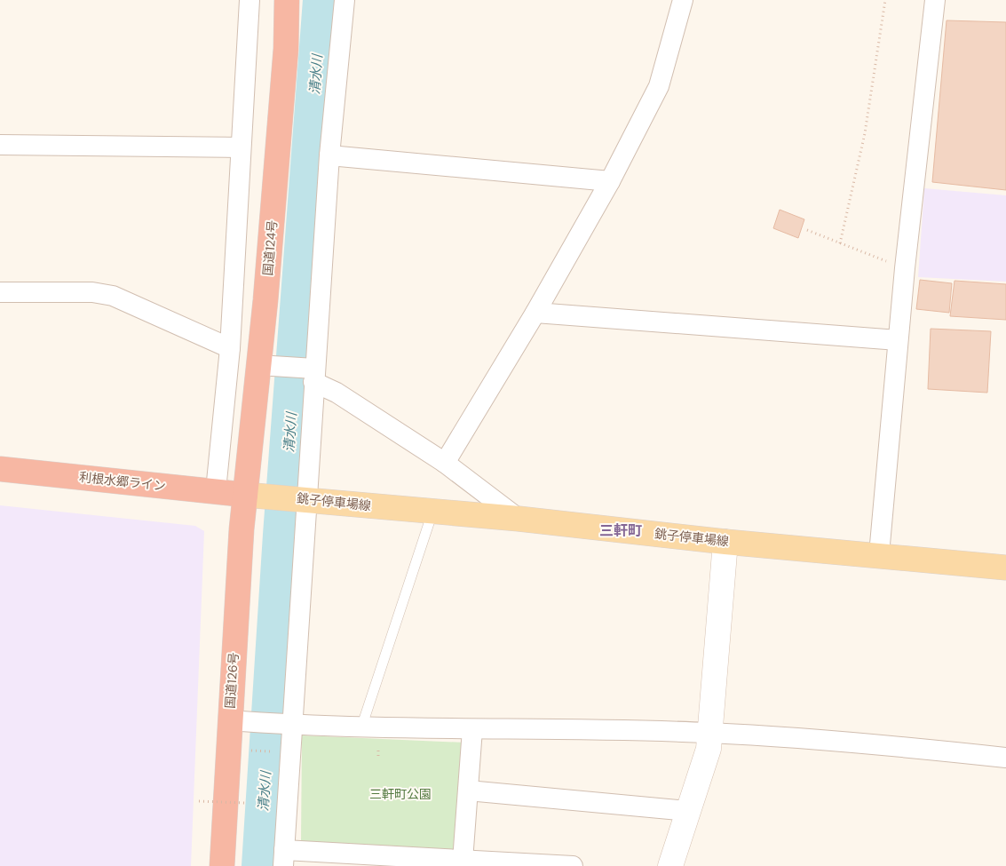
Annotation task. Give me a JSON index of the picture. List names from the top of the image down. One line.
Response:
{"streets":{"highway":["国道124号","利根水郷ライン","国道126号"],"main road":["銚子停車場線"]},"crossings":[["国道124号","利根水郷ライン"],["国道124号","銚子停車場線"],["国道124号","国道126号"],["利根水郷ライン","銚子停車場線"],["利根水郷ライン","国道126号"],["銚子停車場線","国道126号"]],"districts":["三軒町"],"water":["清水川"],"parks":["三軒町公園"]}
